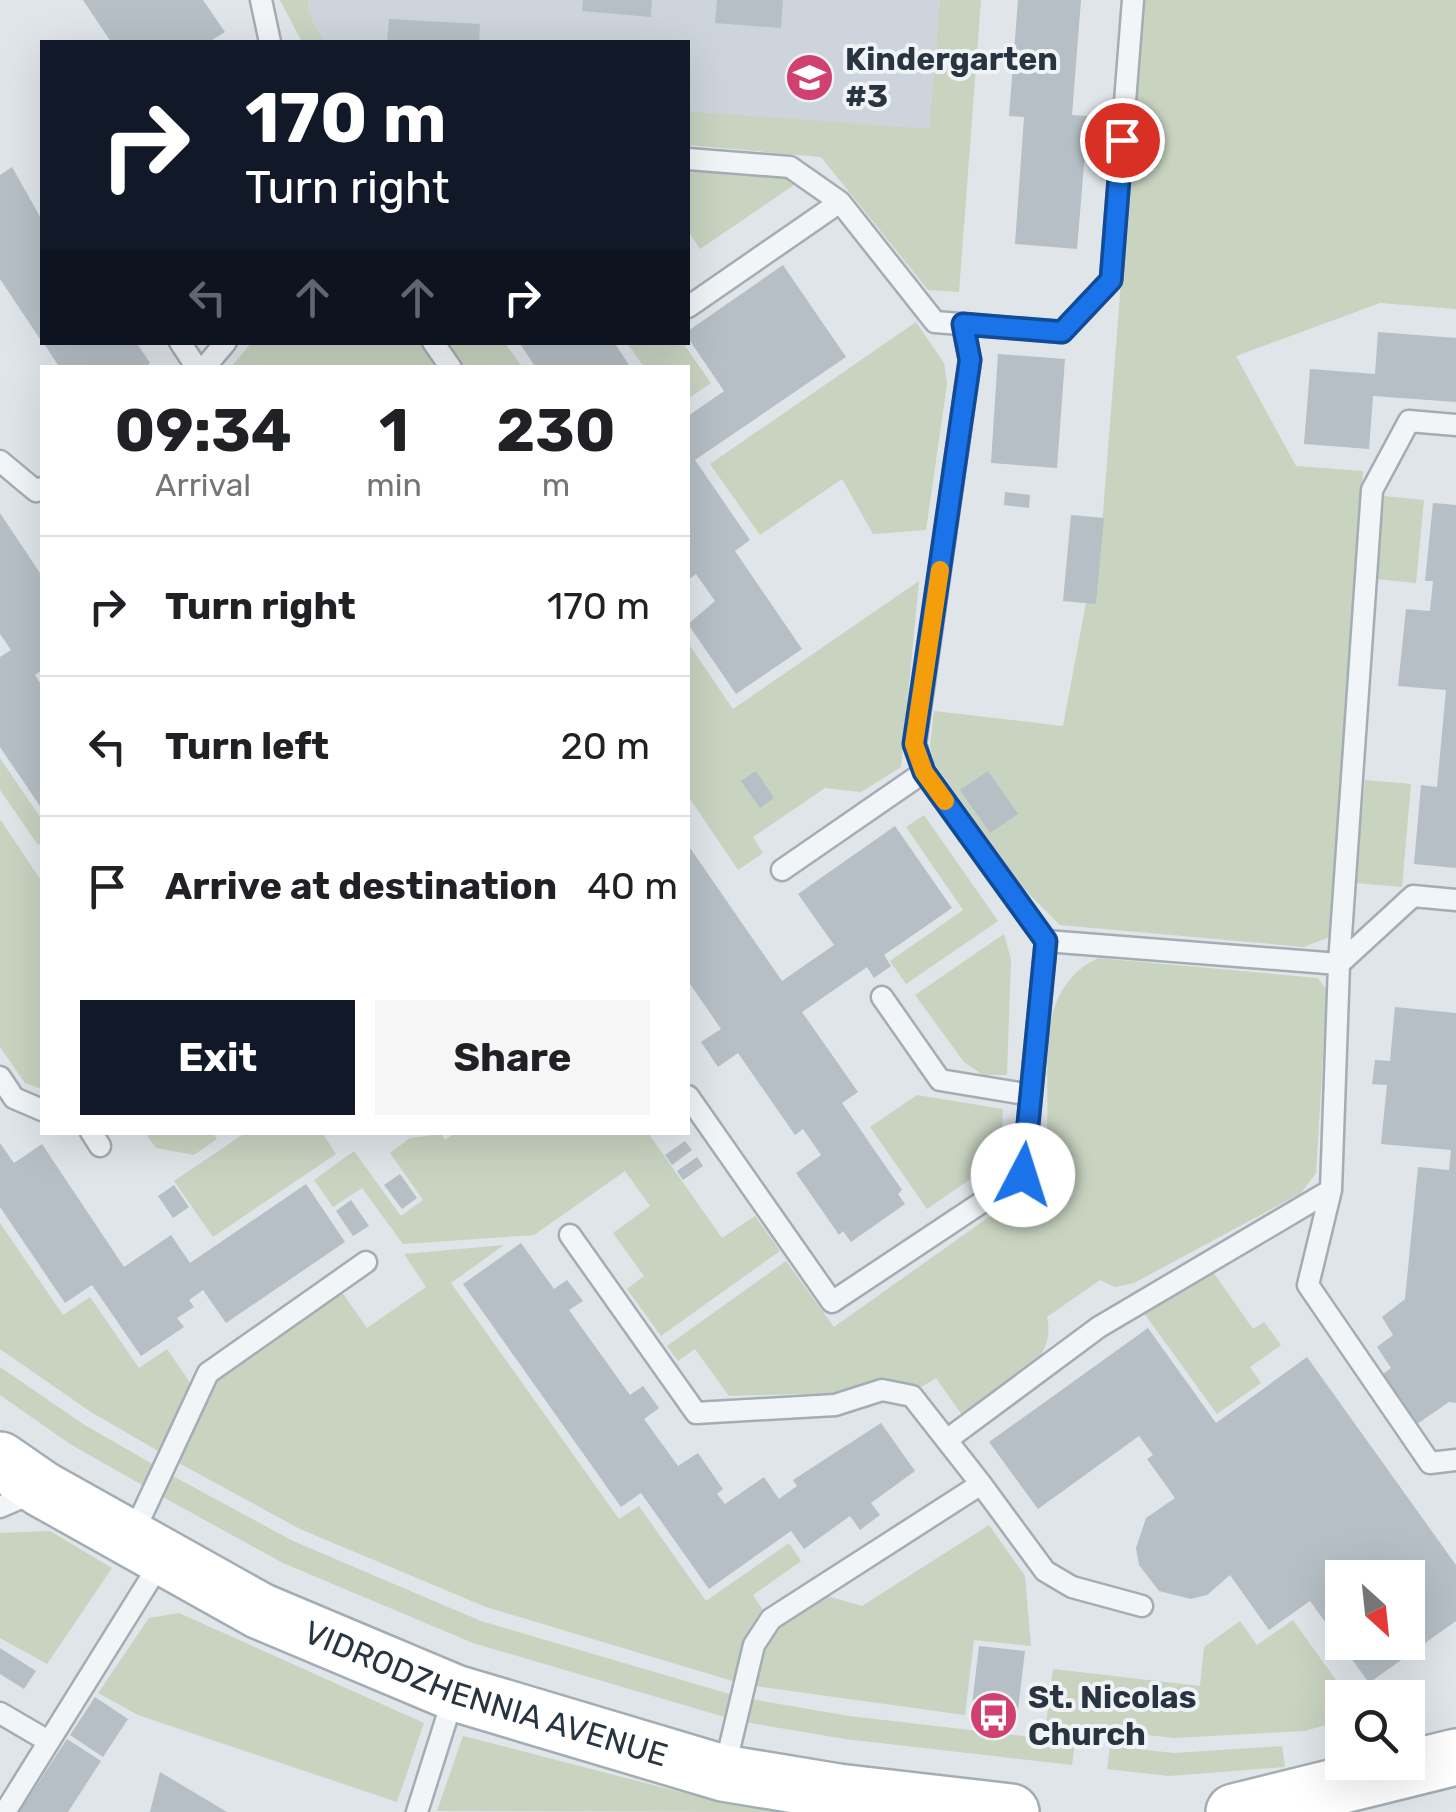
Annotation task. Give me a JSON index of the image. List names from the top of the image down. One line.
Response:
{"streets":{"main road":["VIDRODZHENNIA AVENUE"]},"places":{"school or university":["Kindergarten #3"],"bus stop":["St. Nicolas Church"]},"north":"bottom right","page":{"turn":["170 m","Turn right"],"eta":["09:34","Arrival","1","min","230","m"],"list":[{"name":"Turn right","value":"170 m"},{"name":"Turn left","value":"20 m"},{"name":"Arrive at destination","value":"40 m"}],"buttons":["Exit","Share"]}}
